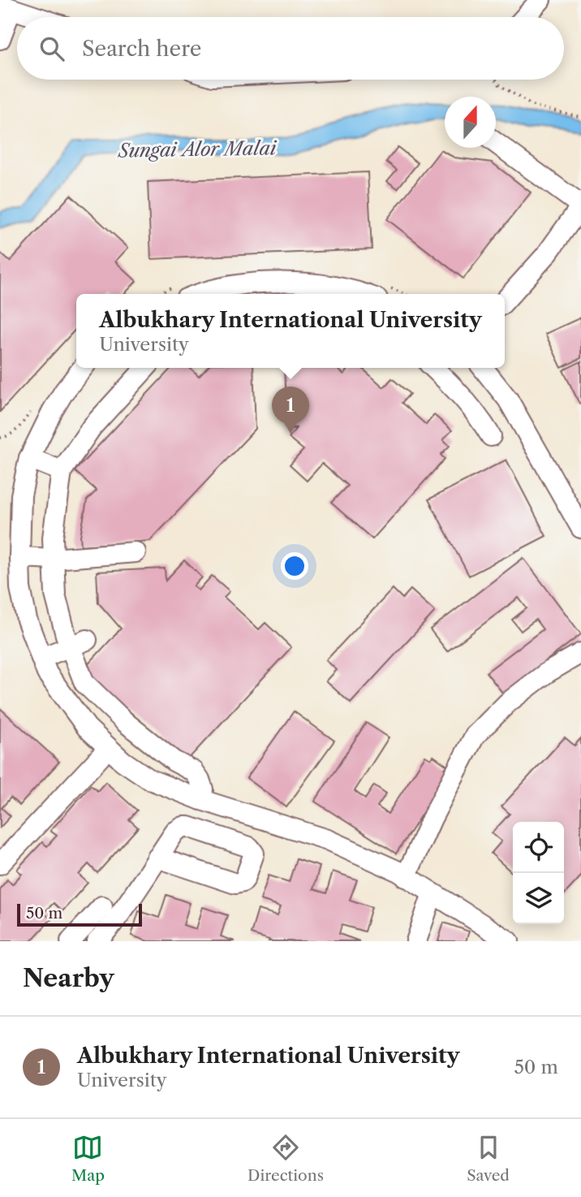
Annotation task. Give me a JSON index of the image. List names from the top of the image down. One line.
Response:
{"water":["Sungai Alor Malai"],"scale_bar":"50 m","north":"top","page":{"search":"Search here","popup":["Albukhary International University","University"],"pins":"1","scale":"50 m","heading":"Nearby","list":[{"mark":"1","name":"Albukhary International University","note":"University","value":"50 m"}],"nav":["Map","Directions","Saved"]}}
